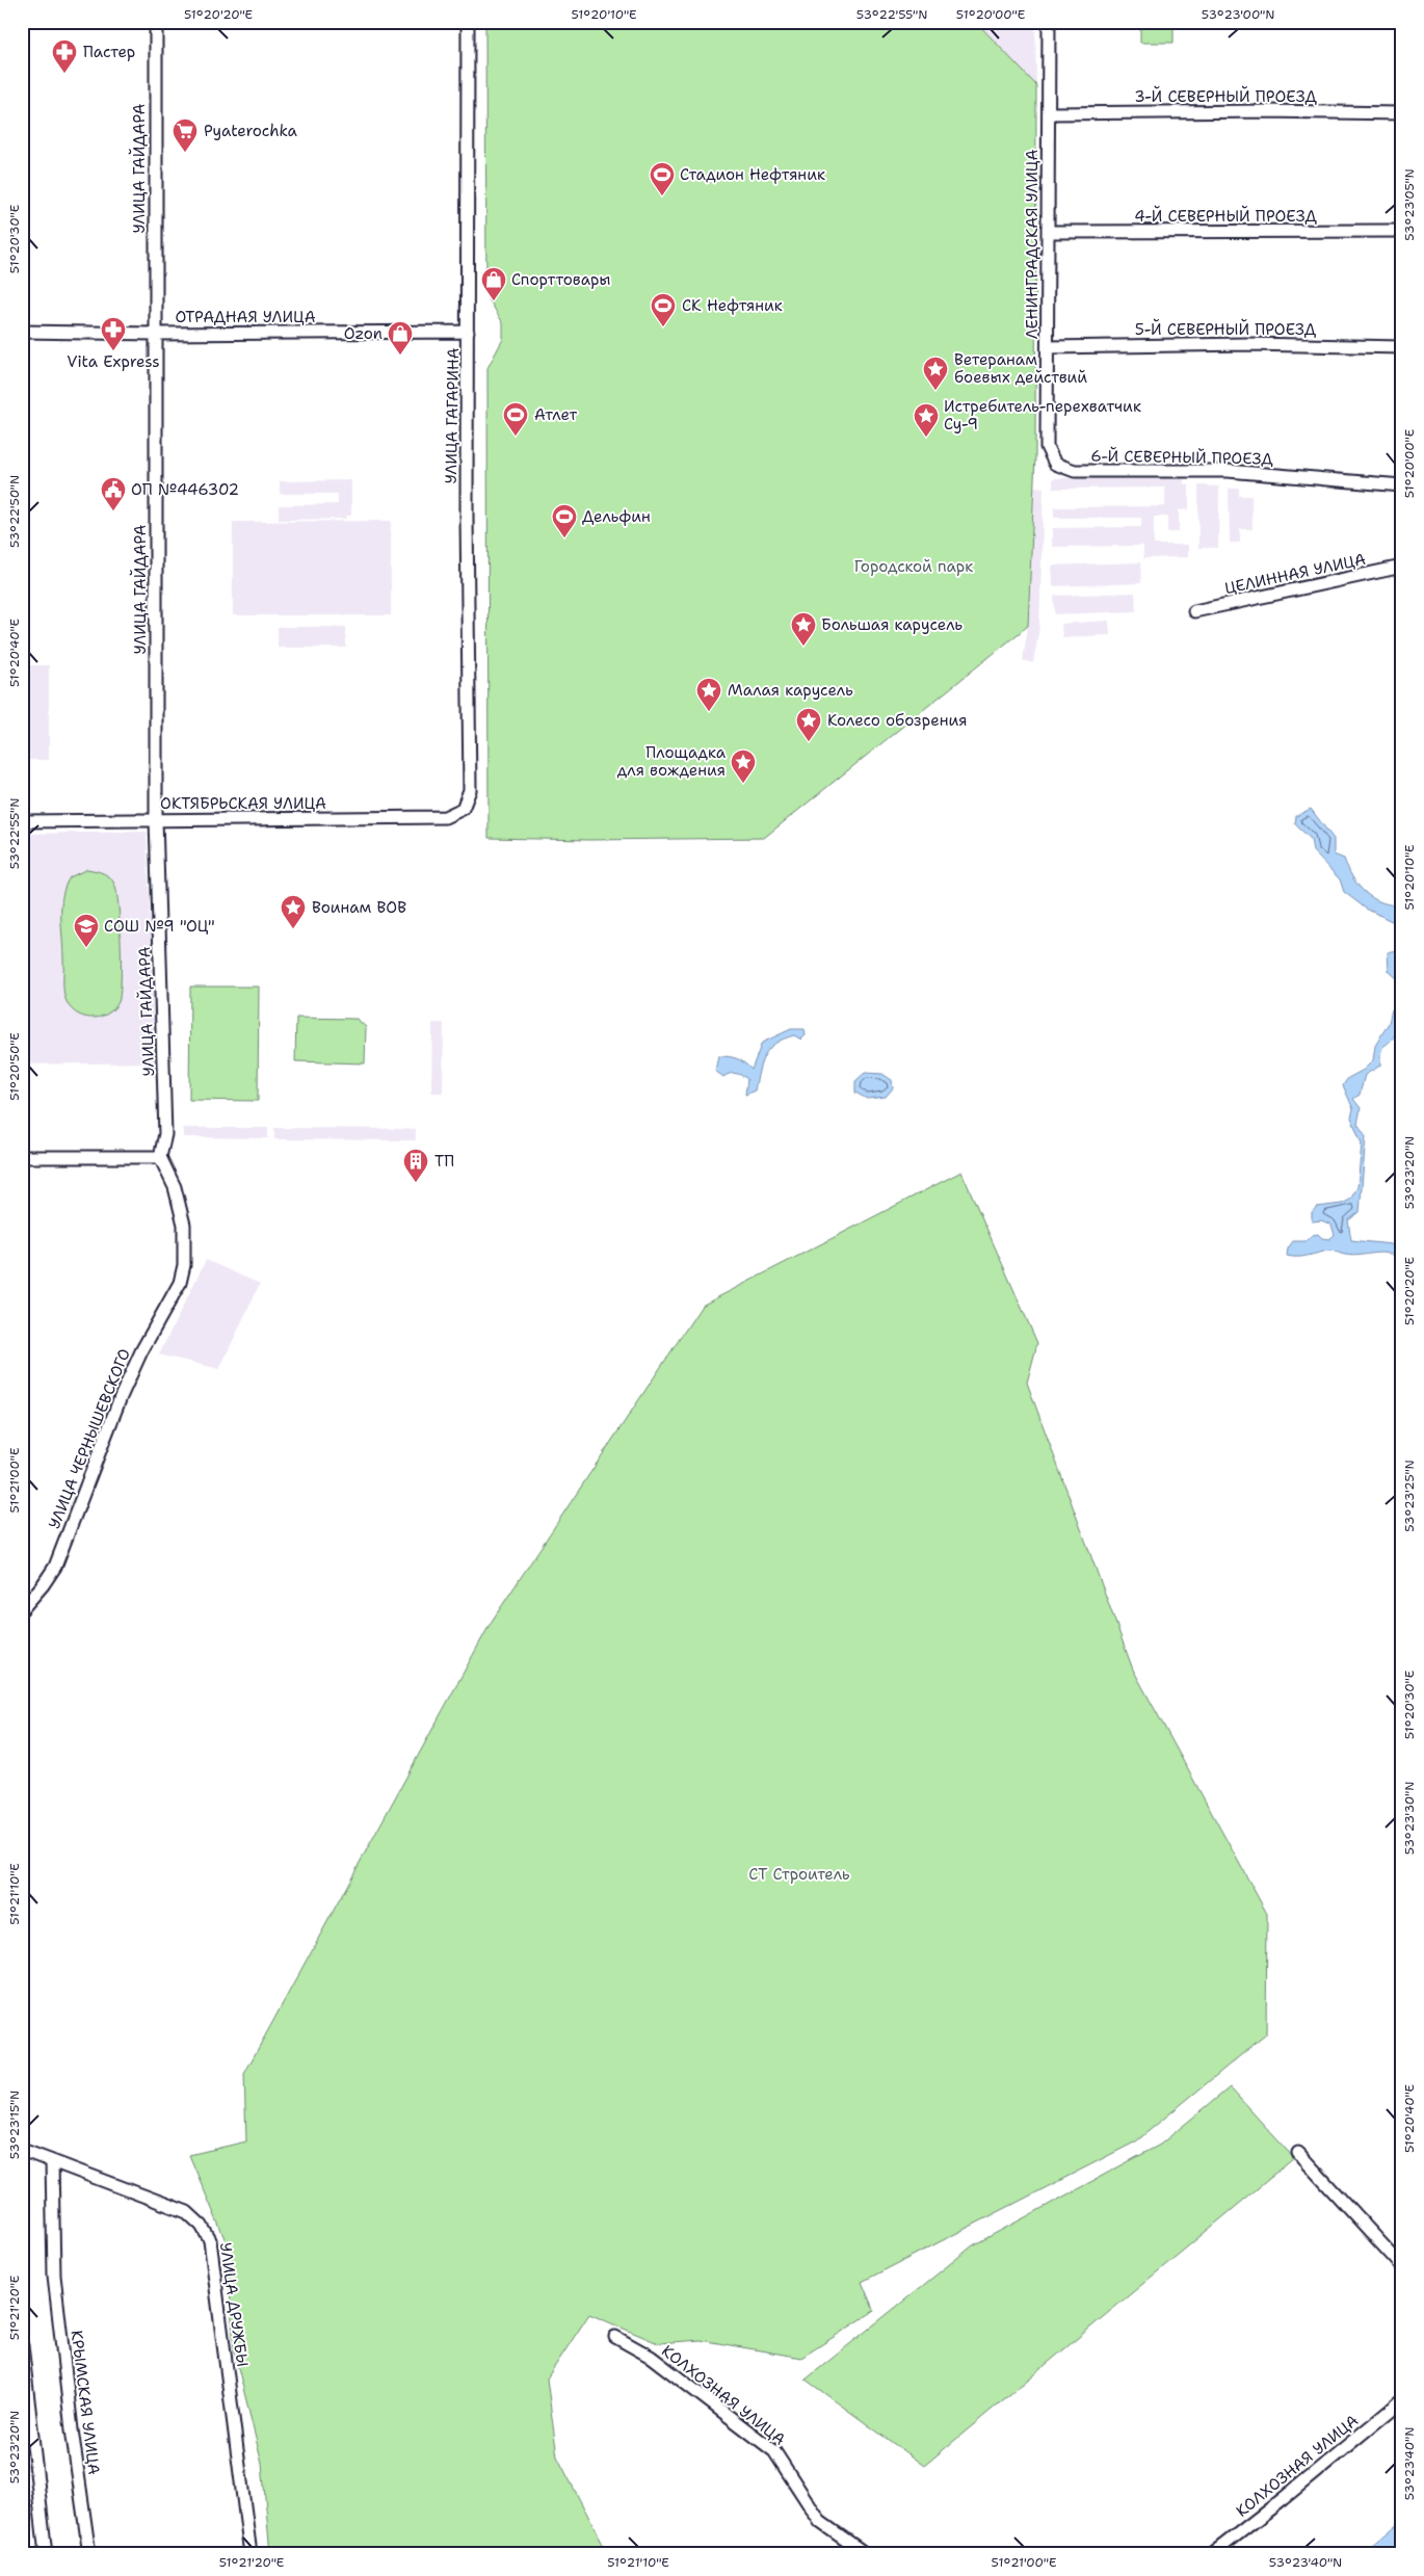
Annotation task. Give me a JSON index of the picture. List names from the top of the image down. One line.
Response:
{"streets":{"street":["3-Й СЕВЕРНЫЙ ПРОЕЗД","УЛИЦА ГАЙДАРА","4-Й СЕВЕРНЫЙ ПРОЕЗД","ЛЕНИНГРАДСКАЯ УЛИЦА","ОТРАДНАЯ УЛИЦА","5-Й СЕВЕРНЫЙ ПРОЕЗД","УЛИЦА ГАГАРИНА","6-Й СЕВЕРНЫЙ ПРОЕЗД","ЦЕЛИННАЯ УЛИЦА","ОКТЯБРЬСКАЯ УЛИЦА","УЛИЦА ЧЕРНЫШЕВСКОГО","УЛИЦА ДРУЖБЫ","КОЛХОЗНАЯ УЛИЦА","КРЫМСКАЯ УЛИЦА"]},"crossings":[["3-Й СЕВЕРНЫЙ ПРОЕЗД","ЛЕНИНГРАДСКАЯ УЛИЦА"],["УЛИЦА ГАЙДАРА","ОТРАДНАЯ УЛИЦА"],["УЛИЦА ГАЙДАРА","ОКТЯБРЬСКАЯ УЛИЦА"],["УЛИЦА ГАЙДАРА","УЛИЦА ЧЕРНЫШЕВСКОГО"],["4-Й СЕВЕРНЫЙ ПРОЕЗД","ЛЕНИНГРАДСКАЯ УЛИЦА"],["ЛЕНИНГРАДСКАЯ УЛИЦА","5-Й СЕВЕРНЫЙ ПРОЕЗД"],["ЛЕНИНГРАДСКАЯ УЛИЦА","6-Й СЕВЕРНЫЙ ПРОЕЗД"],["ОТРАДНАЯ УЛИЦА","УЛИЦА ГАГАРИНА"],["УЛИЦА ГАГАРИНА","ОКТЯБРЬСКАЯ УЛИЦА"],["УЛИЦА ДРУЖБЫ","КРЫМСКАЯ УЛИЦА"]],"parks":["Городской парк","СТ Строитель"],"places":{"pharmacy":["Пастер","Vita Express"],"supermarket":["Pyaterochka"],"sports":["Стадион Нефтяник","СК Нефтяник","Атлет","Дельфин"],"shop":["Спорттовары","Ozon"],"place":["Ветеранам боевых действий","Истребитель-перехватчик Су-9","Большая карусель","Малая карусель","Колесо обозрения","Площадка для вождения","Воинам ВОВ"],"public building":["ОП №446302"],"school or university":["СОШ №9 \"ОЦ\""],"building":["ТП"]},"coordinates":["51°20'20\"E","51°20'10\"E","53°22'55\"N","51°20'00\"E","53°23'00\"N","53°23'05\"N","51°20'30\"E","53°22'50\"N","51°20'40\"E","51°20'50\"E","53°23'20\"N","51°21'00\"E","53°23'25\"N","53°23'30\"N","51°21'10\"E","53°23'15\"N","51°21'20\"E","53°23'40\"N"]}
